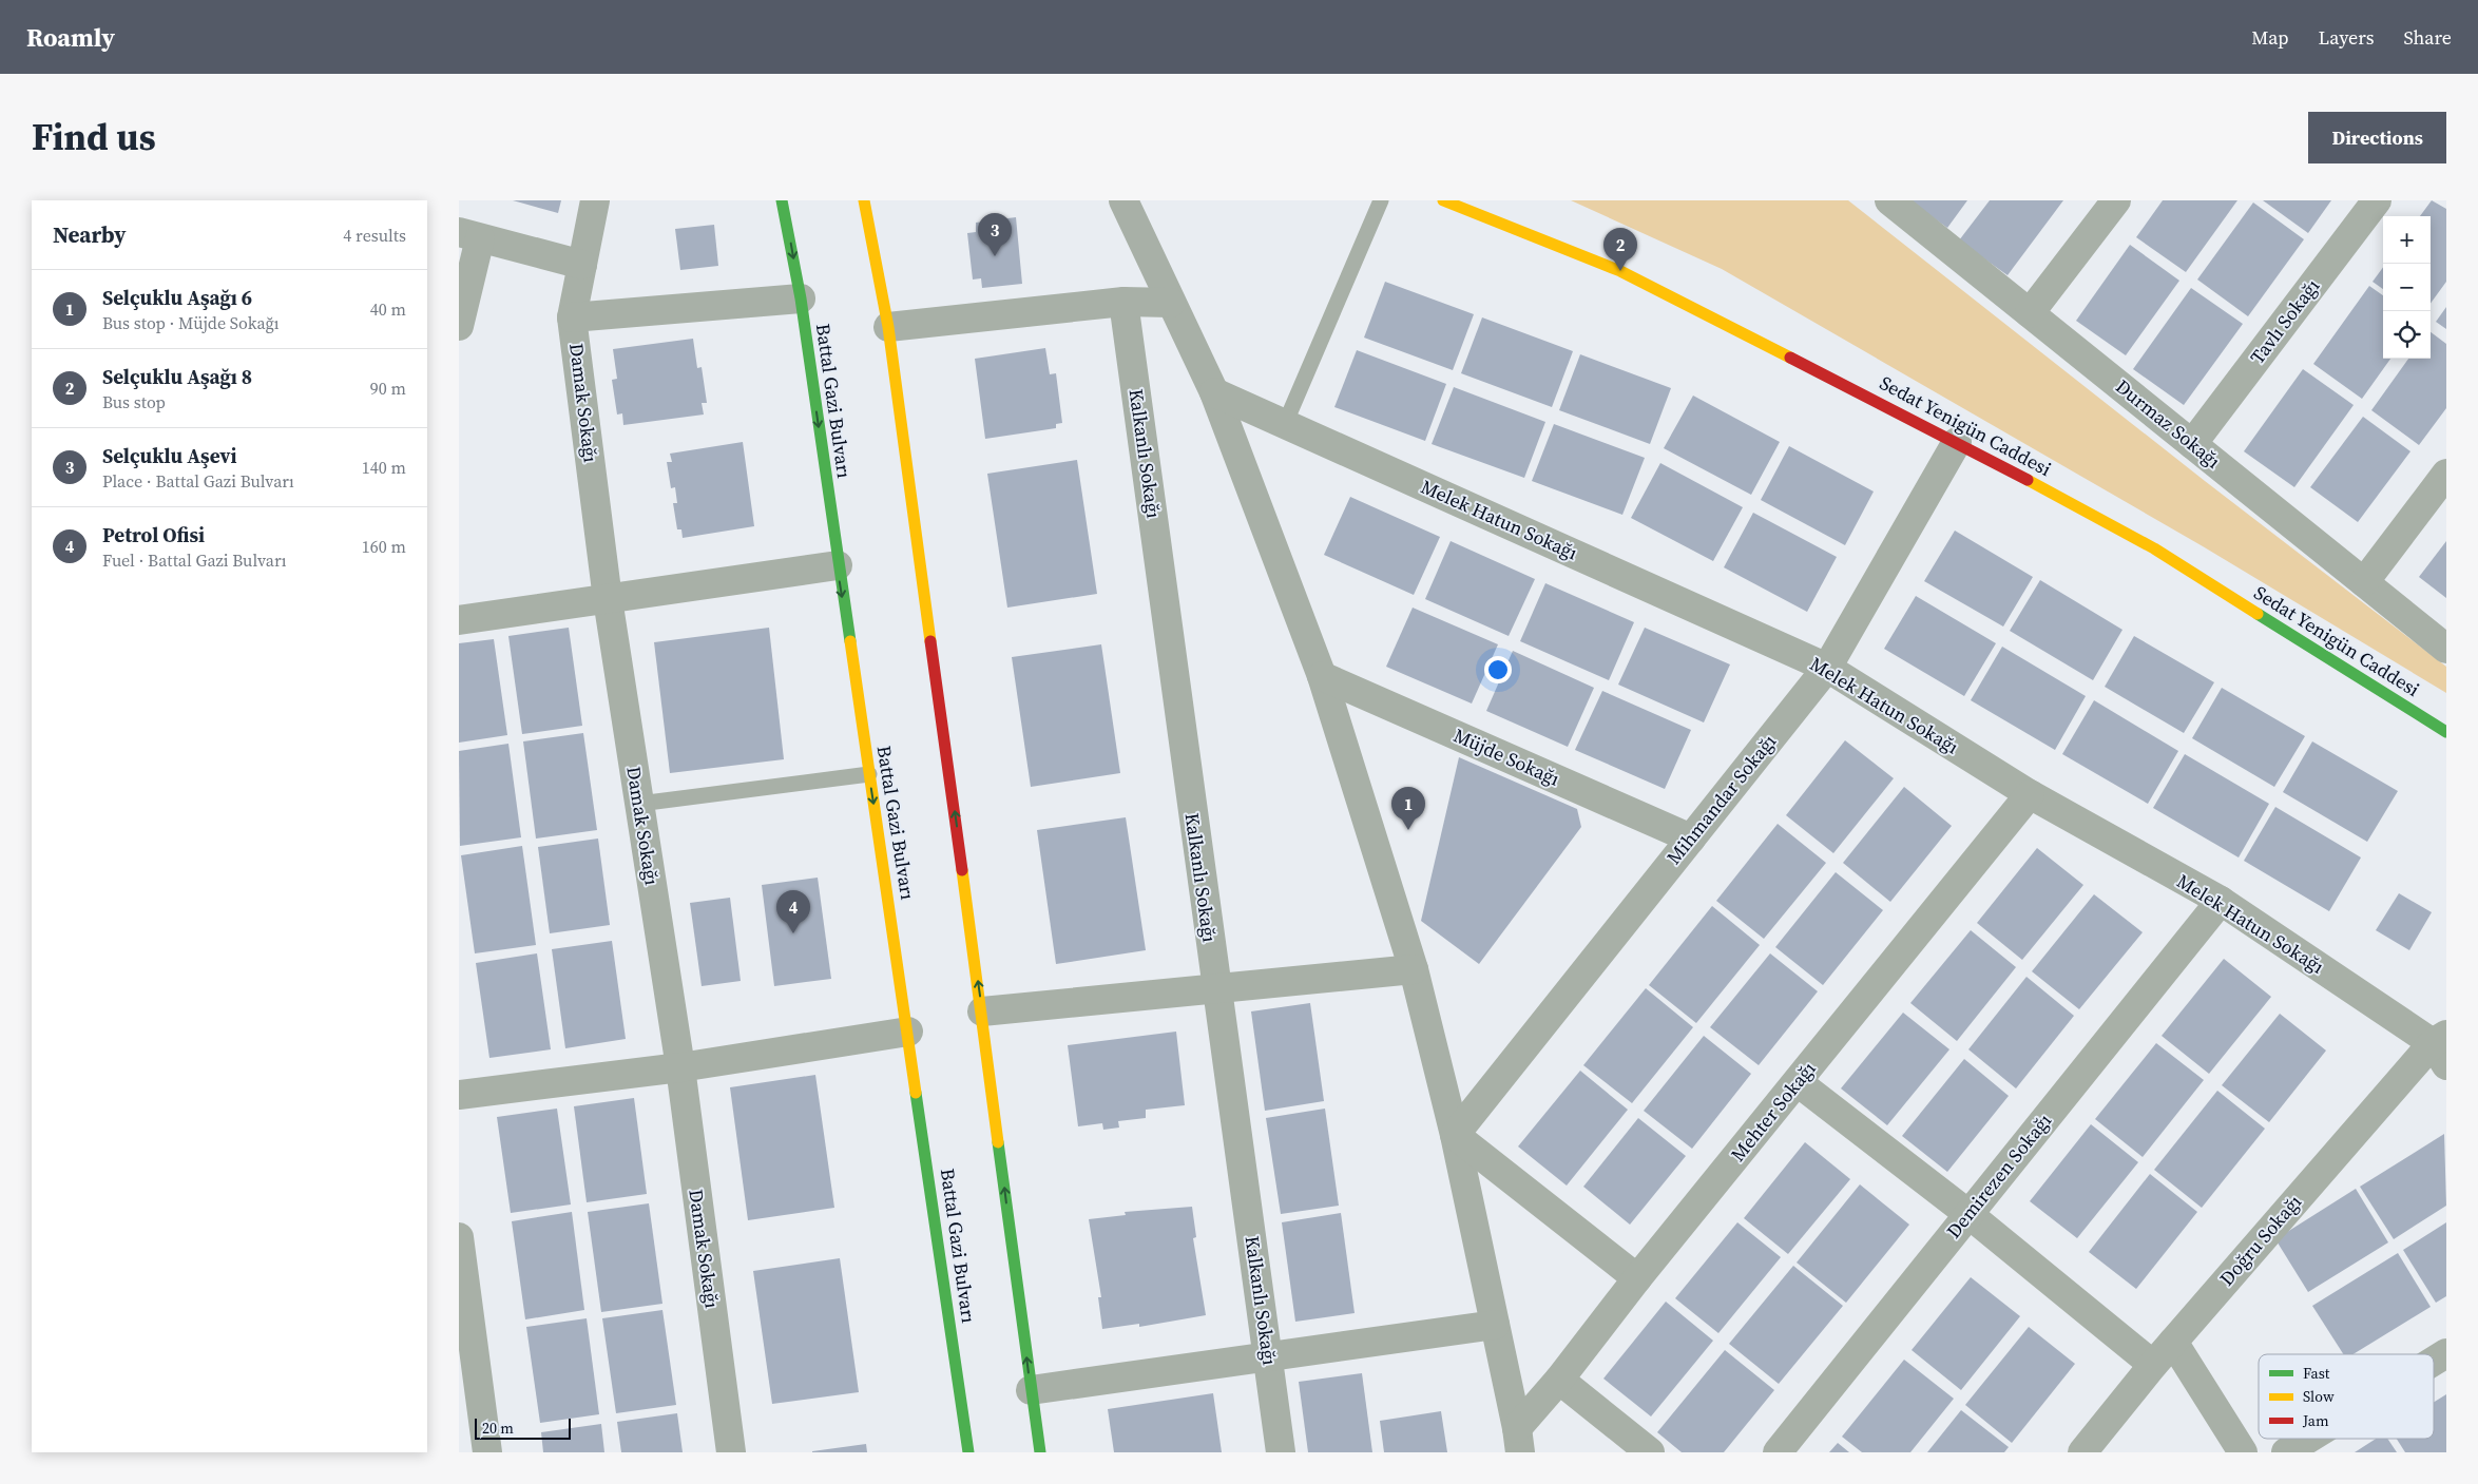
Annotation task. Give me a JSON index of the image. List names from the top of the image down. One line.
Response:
{"streets":{"main road":["Battal Gazi Bulvarı","Sedat Yenigün Caddesi"],"street":["Tavlı Sokağı","Damak Sokağı","Durmaz Sokağı","Kalkanlı Sokağı","Melek Hatun Sokağı","Müjde Sokağı","Mihmandar Sokağı","Mehter Sokağı","Demirezen Sokağı","Doğru Sokağı"]},"crossings":[["Tavlı Sokağı","Durmaz Sokağı"],["Sedat Yenigün Caddesi","Mihmandar Sokağı"],["Melek Hatun Sokağı","Mihmandar Sokağı"],["Melek Hatun Sokağı","Mehter Sokağı"],["Melek Hatun Sokağı","Demirezen Sokağı"],["Melek Hatun Sokağı","Doğru Sokağı"],["Müjde Sokağı","Mihmandar Sokağı"]],"legend":["Fast","Slow","Jam"],"scale_bar":"20 m","page":{"header":"Roamly","nav":["Map","Layers","Share"],"title":"Find us","buttons":"Directions","heading":["Nearby","4 results"],"pins":["3","2","1","4"],"map_buttons":["+","−"],"list":[{"mark":"1","name":"Selçuklu Aşağı 6","note":"Bus stop · Müjde Sokağı","value":"40 m"},{"mark":"2","name":"Selçuklu Aşağı 8","note":"Bus stop","value":"90 m"},{"mark":"3","name":"Selçuklu Aşevi","note":"Place · Battal Gazi Bulvarı","value":"140 m"},{"mark":"4","name":"Petrol Ofisi","note":"Fuel · Battal Gazi Bulvarı","value":"160 m"}],"scale":"20 m"}}
